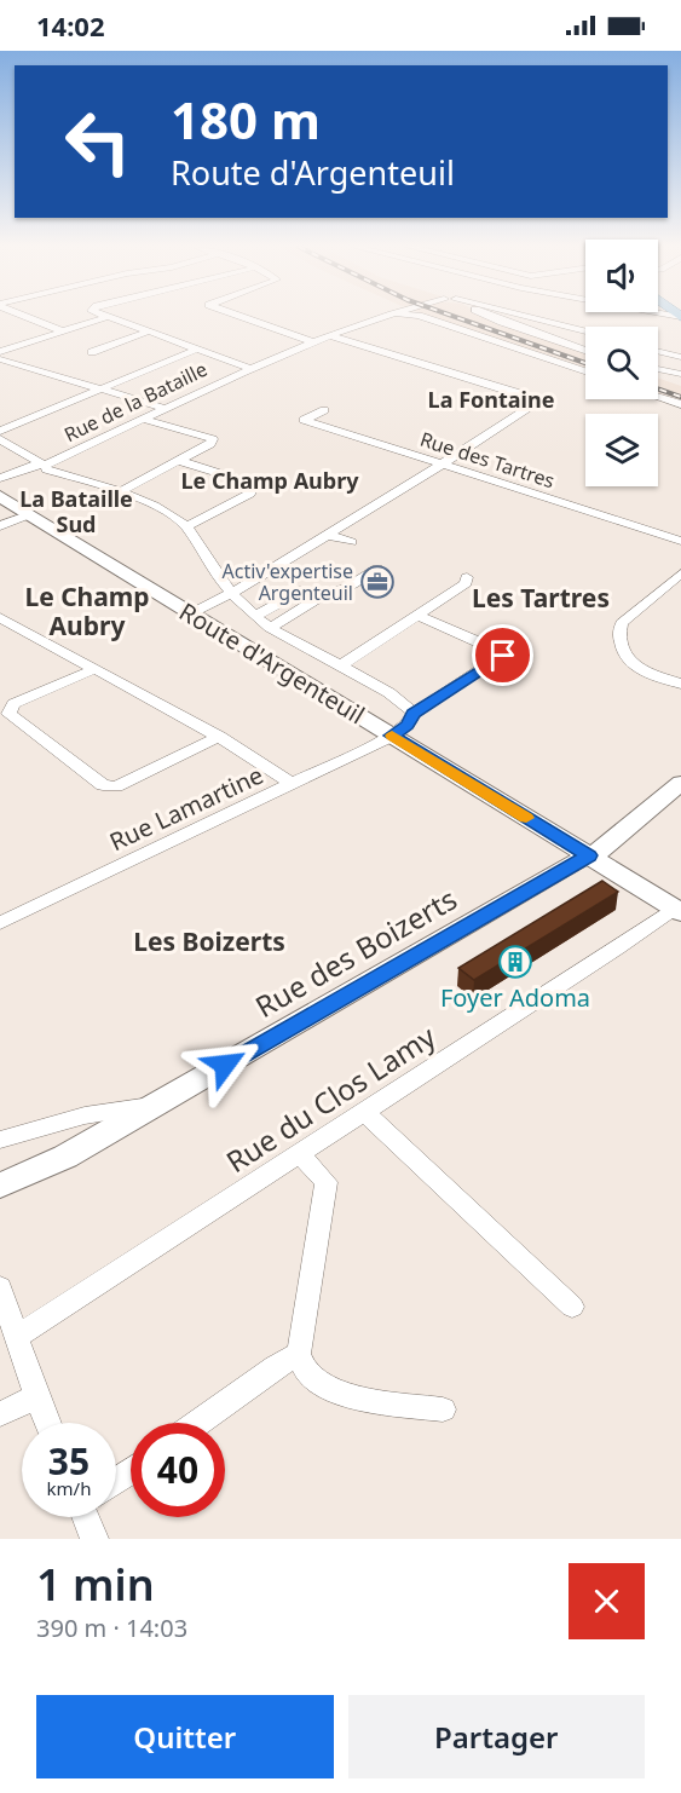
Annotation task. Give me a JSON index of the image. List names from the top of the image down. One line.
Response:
{"streets":{"main road":["Route d'Argenteuil","Rue des Boizerts"],"street":["Rue de la Bataille","Rue des Tartres","Rue Lamartine","Rue du Clos Lamy"]},"crossings":[["Rue de la Bataille","Route d'Argenteuil"],["Route d'Argenteuil","Rue Lamartine"],["Route d'Argenteuil","Rue des Boizerts"],["Route d'Argenteuil","Rue du Clos Lamy"]],"districts":["La Fontaine","Le Champ Aubry","La Bataille Sud","Le Champ Aubry","Les Tartres","Les Boizerts"],"places":{"office":["Activ'expertise Argenteuil"],"building":["Foyer Adoma"]},"page":{"status":"14:02","turn":["180 m","Route d'Argenteuil"],"speed":"35 km/h","limit":"40","heading":["1 min","390 m · 14:03"],"buttons":["Quitter","Partager"]}}
